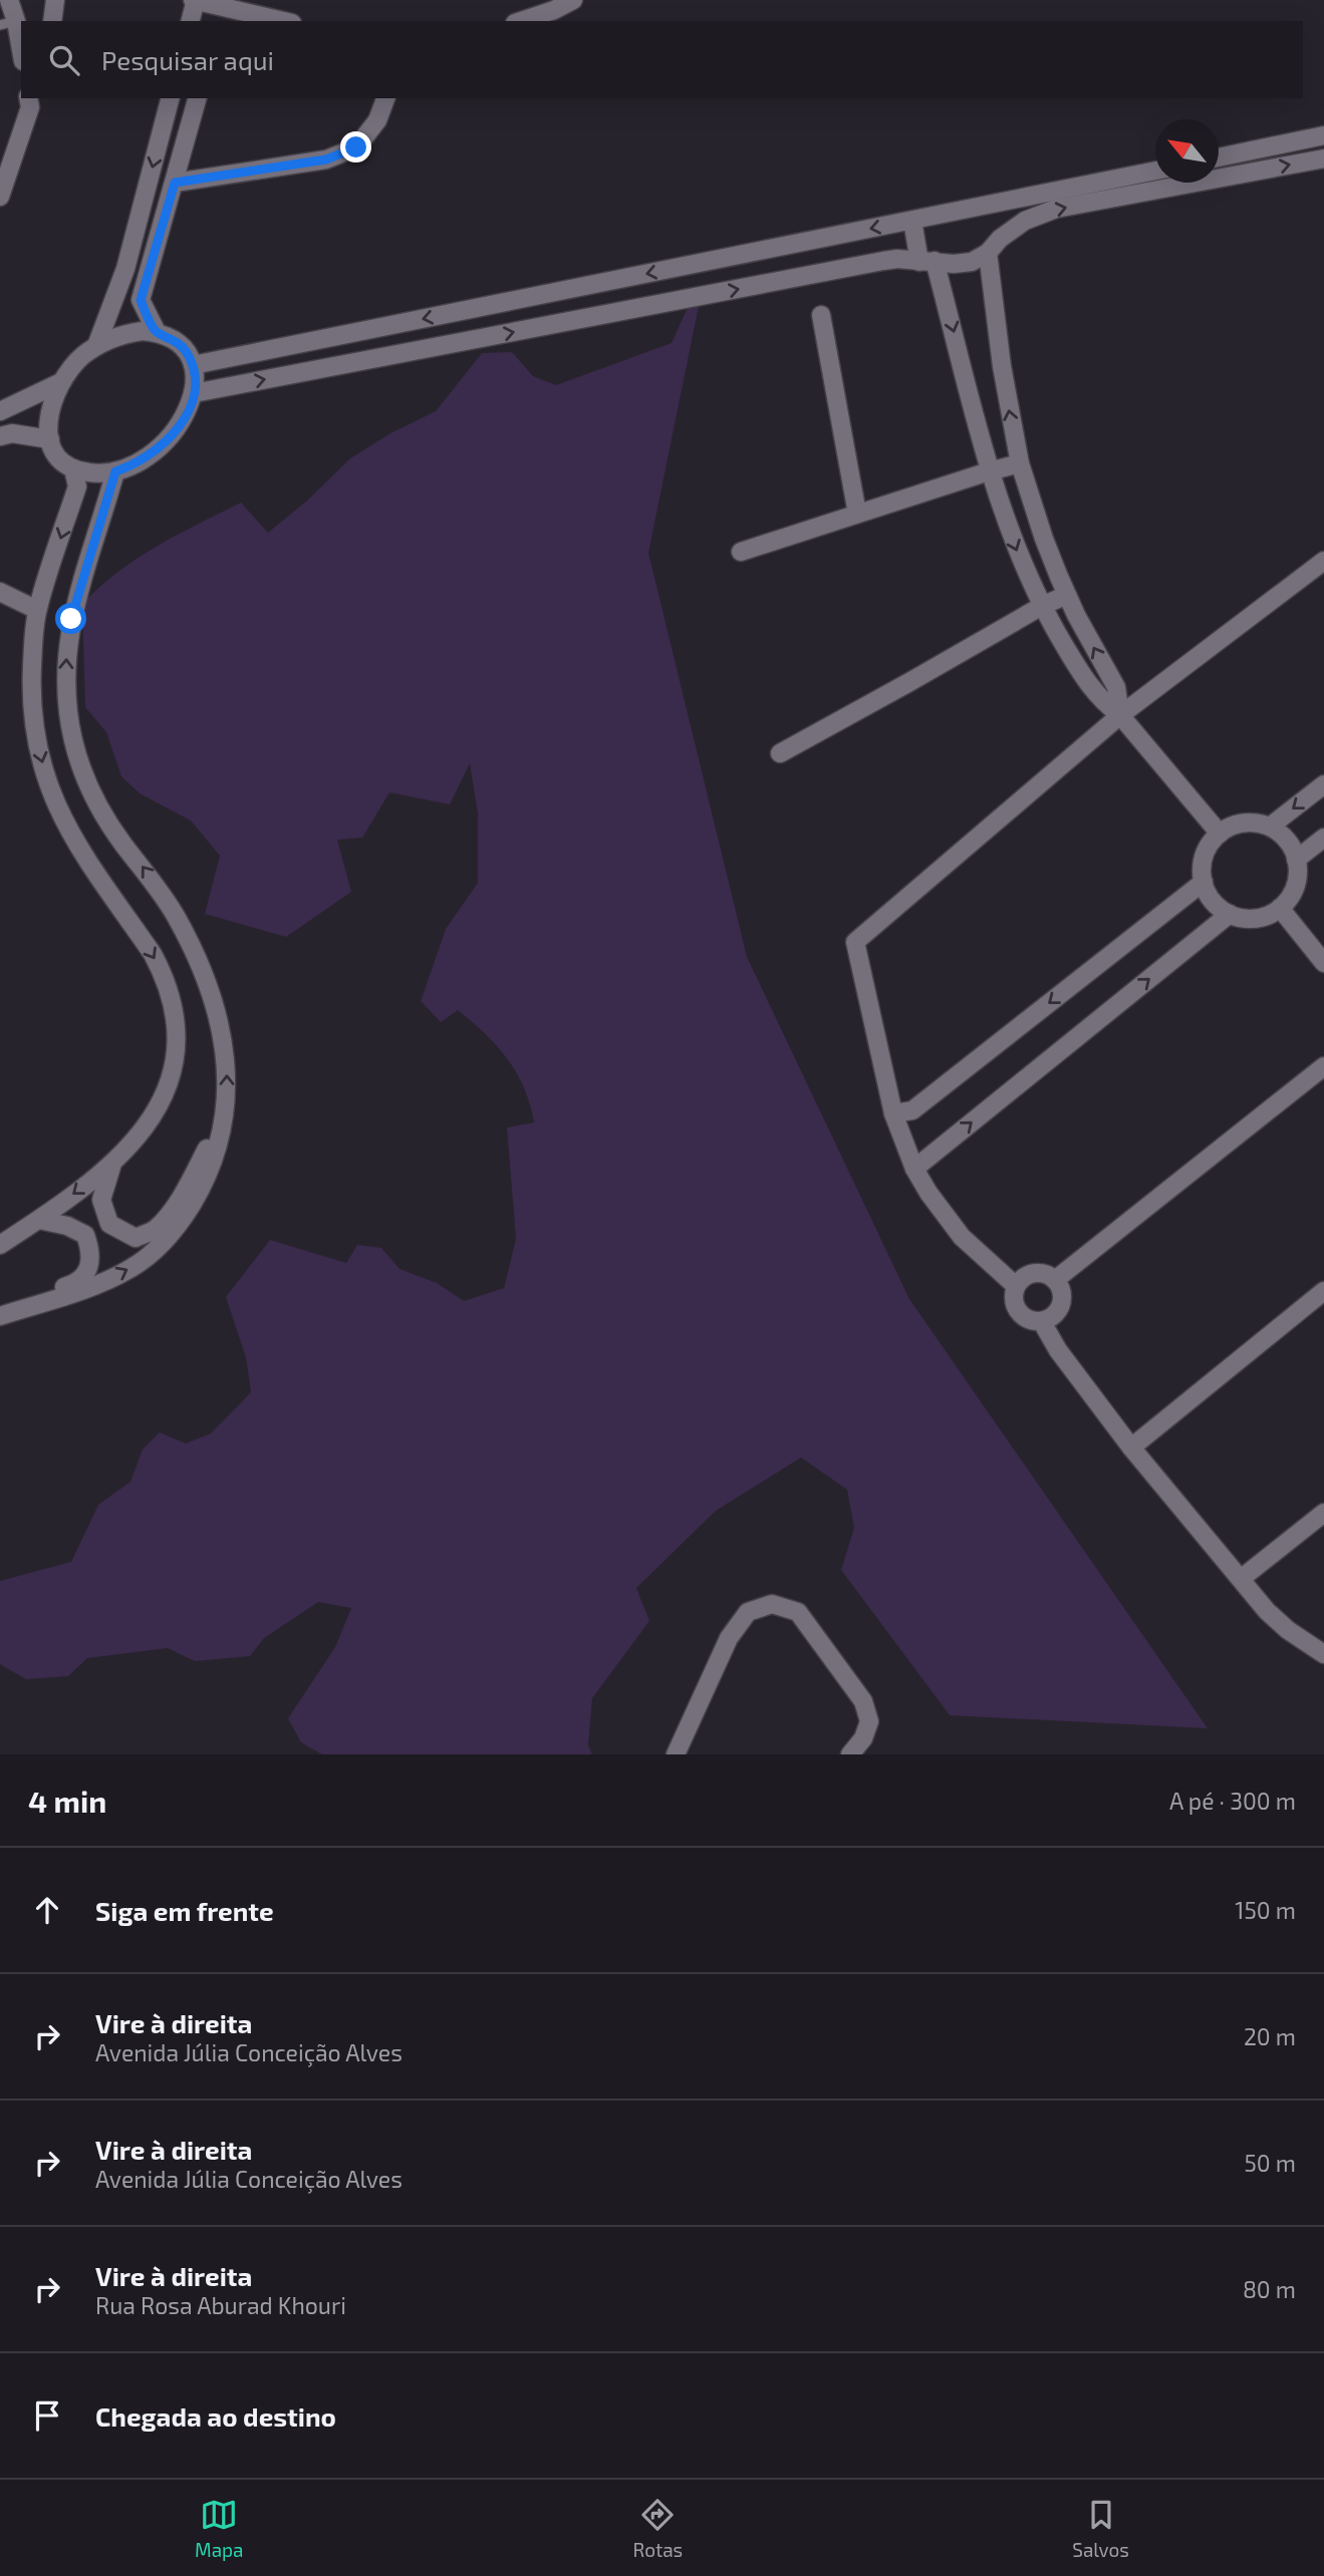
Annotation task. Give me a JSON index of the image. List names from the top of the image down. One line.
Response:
{"north":"top left","page":{"search":"Pesquisar aqui","heading":["4 min","A pé · 300 m"],"list":[["Siga em frente","150 m"],["Vire à direita","Avenida Júlia Conceição Alves","20 m"],["Vire à direita","Avenida Júlia Conceição Alves","50 m"],["Vire à direita","Rua Rosa Aburad Khouri","80 m"],"Chegada ao destino"],"nav":["Mapa","Rotas","Salvos"]}}
